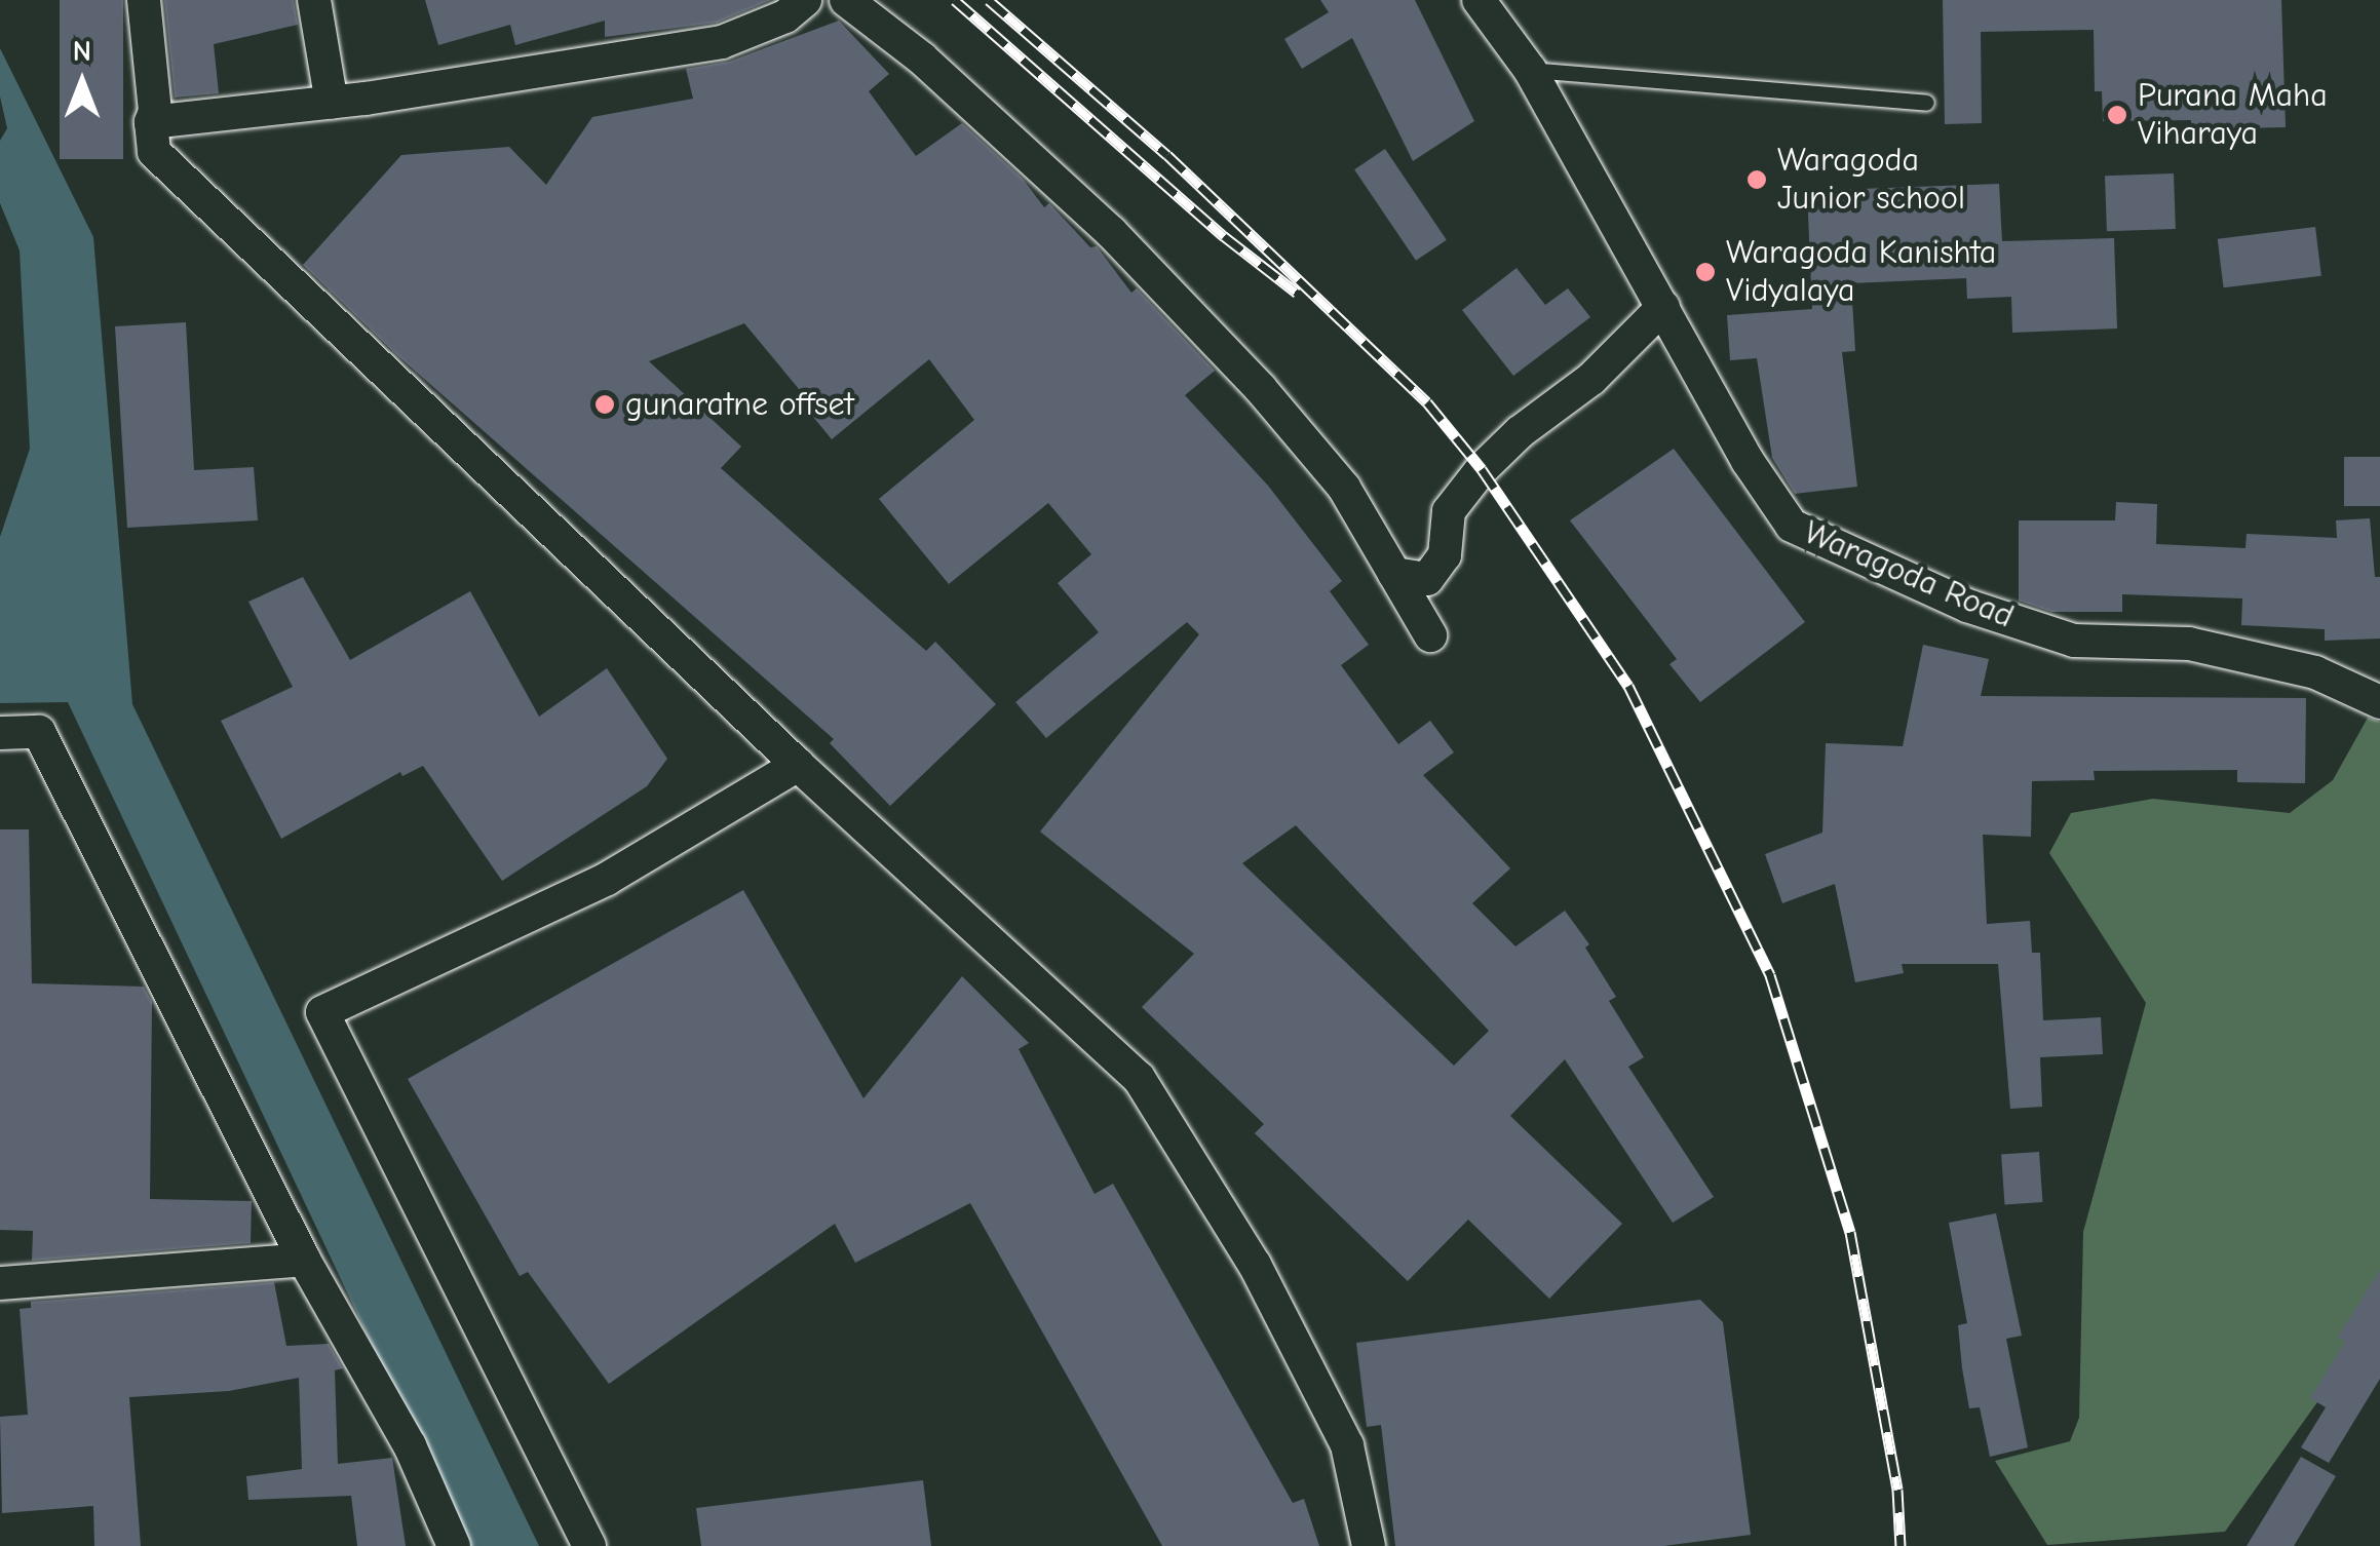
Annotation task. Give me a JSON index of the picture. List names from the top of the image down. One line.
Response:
{"streets":{"street":["Waragoda Road"]},"places":["Purana Maha Viharaya","Waragoda Junior school","Waragoda Kanishta Vidyalaya","gunaratne offset"],"north":"top"}
